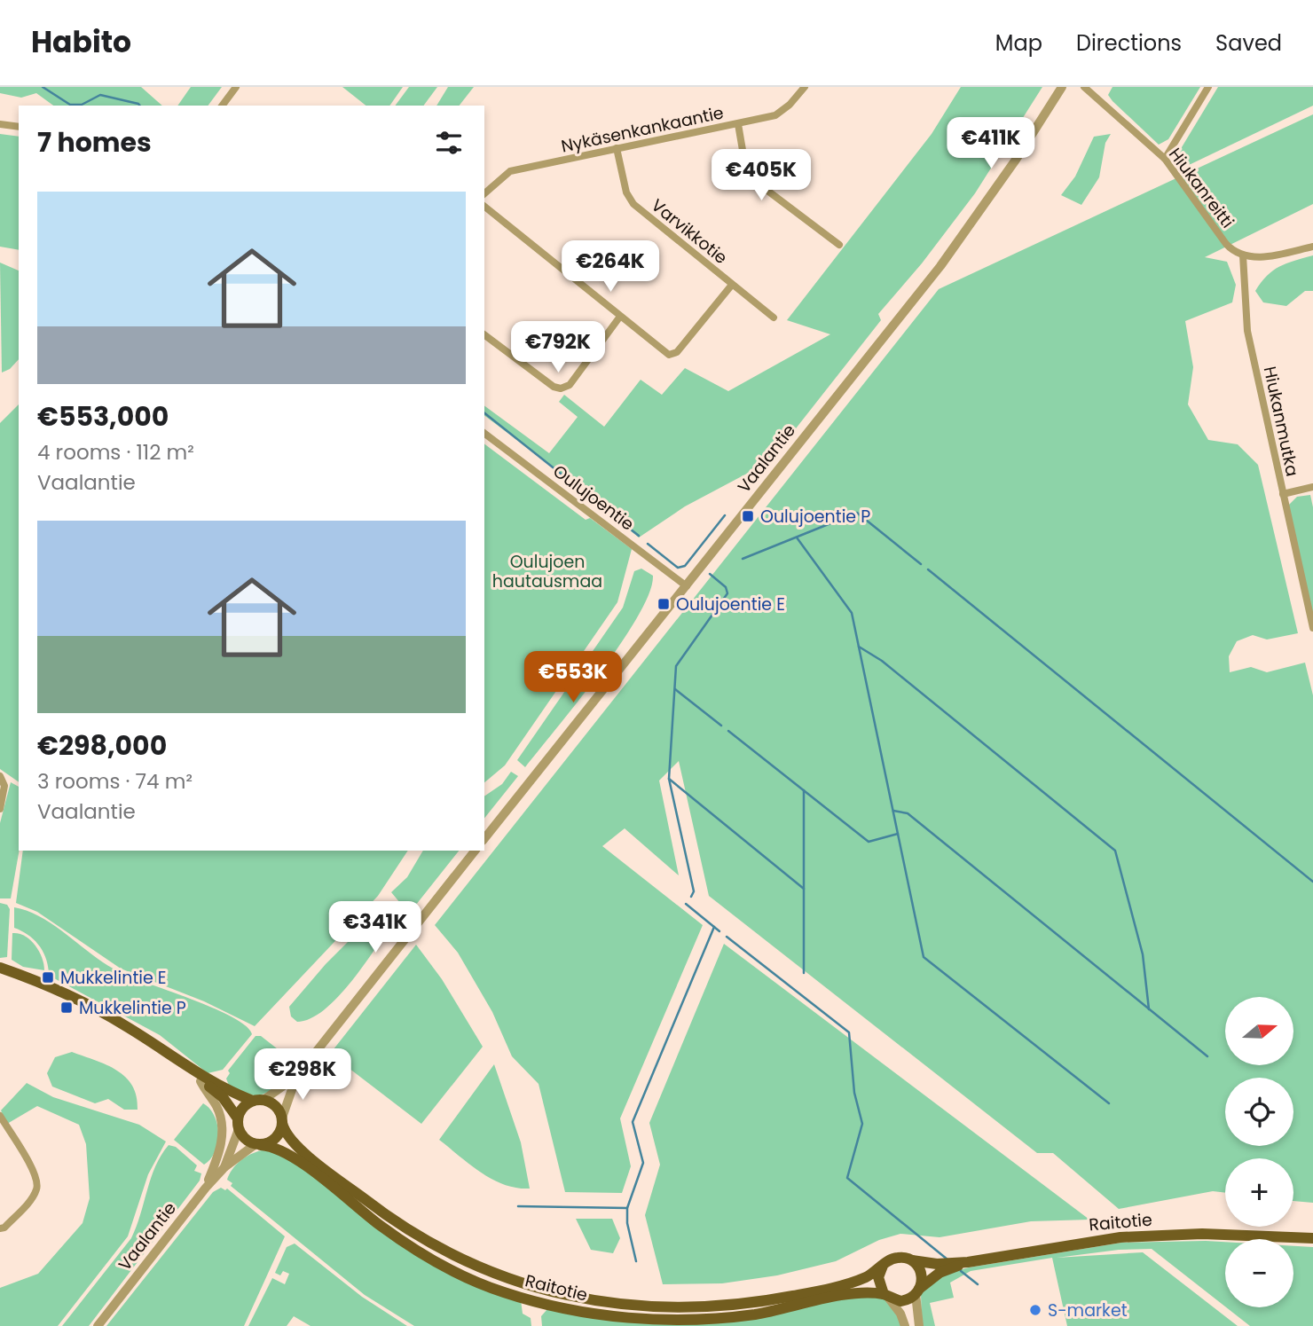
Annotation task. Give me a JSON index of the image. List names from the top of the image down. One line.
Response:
{"streets":{"main road":["Raitotie"],"street":["Nykäsenkankaantie","Hiukanreitti","Varvikkotie","Hiukanmutka","Vaalantie","Oulujoentie"]},"crossings":[["Nykäsenkankaantie","Varvikkotie"],["Hiukanreitti","Hiukanmutka"],["Vaalantie","Oulujoentie"],["Vaalantie","Raitotie"]],"parks":["Oulujoen hautausmaa"],"places":{"transit":["Oulujoentie P","Oulujoentie E","Mukkelintie E","Mukkelintie P"],"other":["S-market"]},"north":"right","page":{"header":"Habito","nav":["Map","Directions","Saved"],"heading":"7 homes","price":["€411K","€405K","€264K","€792K","€553K","€341K","€298K"],"list":[{"name":"€553,000","note":"4 rooms · 112 m² · Vaalantie"},{"name":"€298,000","note":"3 rooms · 74 m² · Vaalantie"}],"map_buttons":["+","−"]}}
